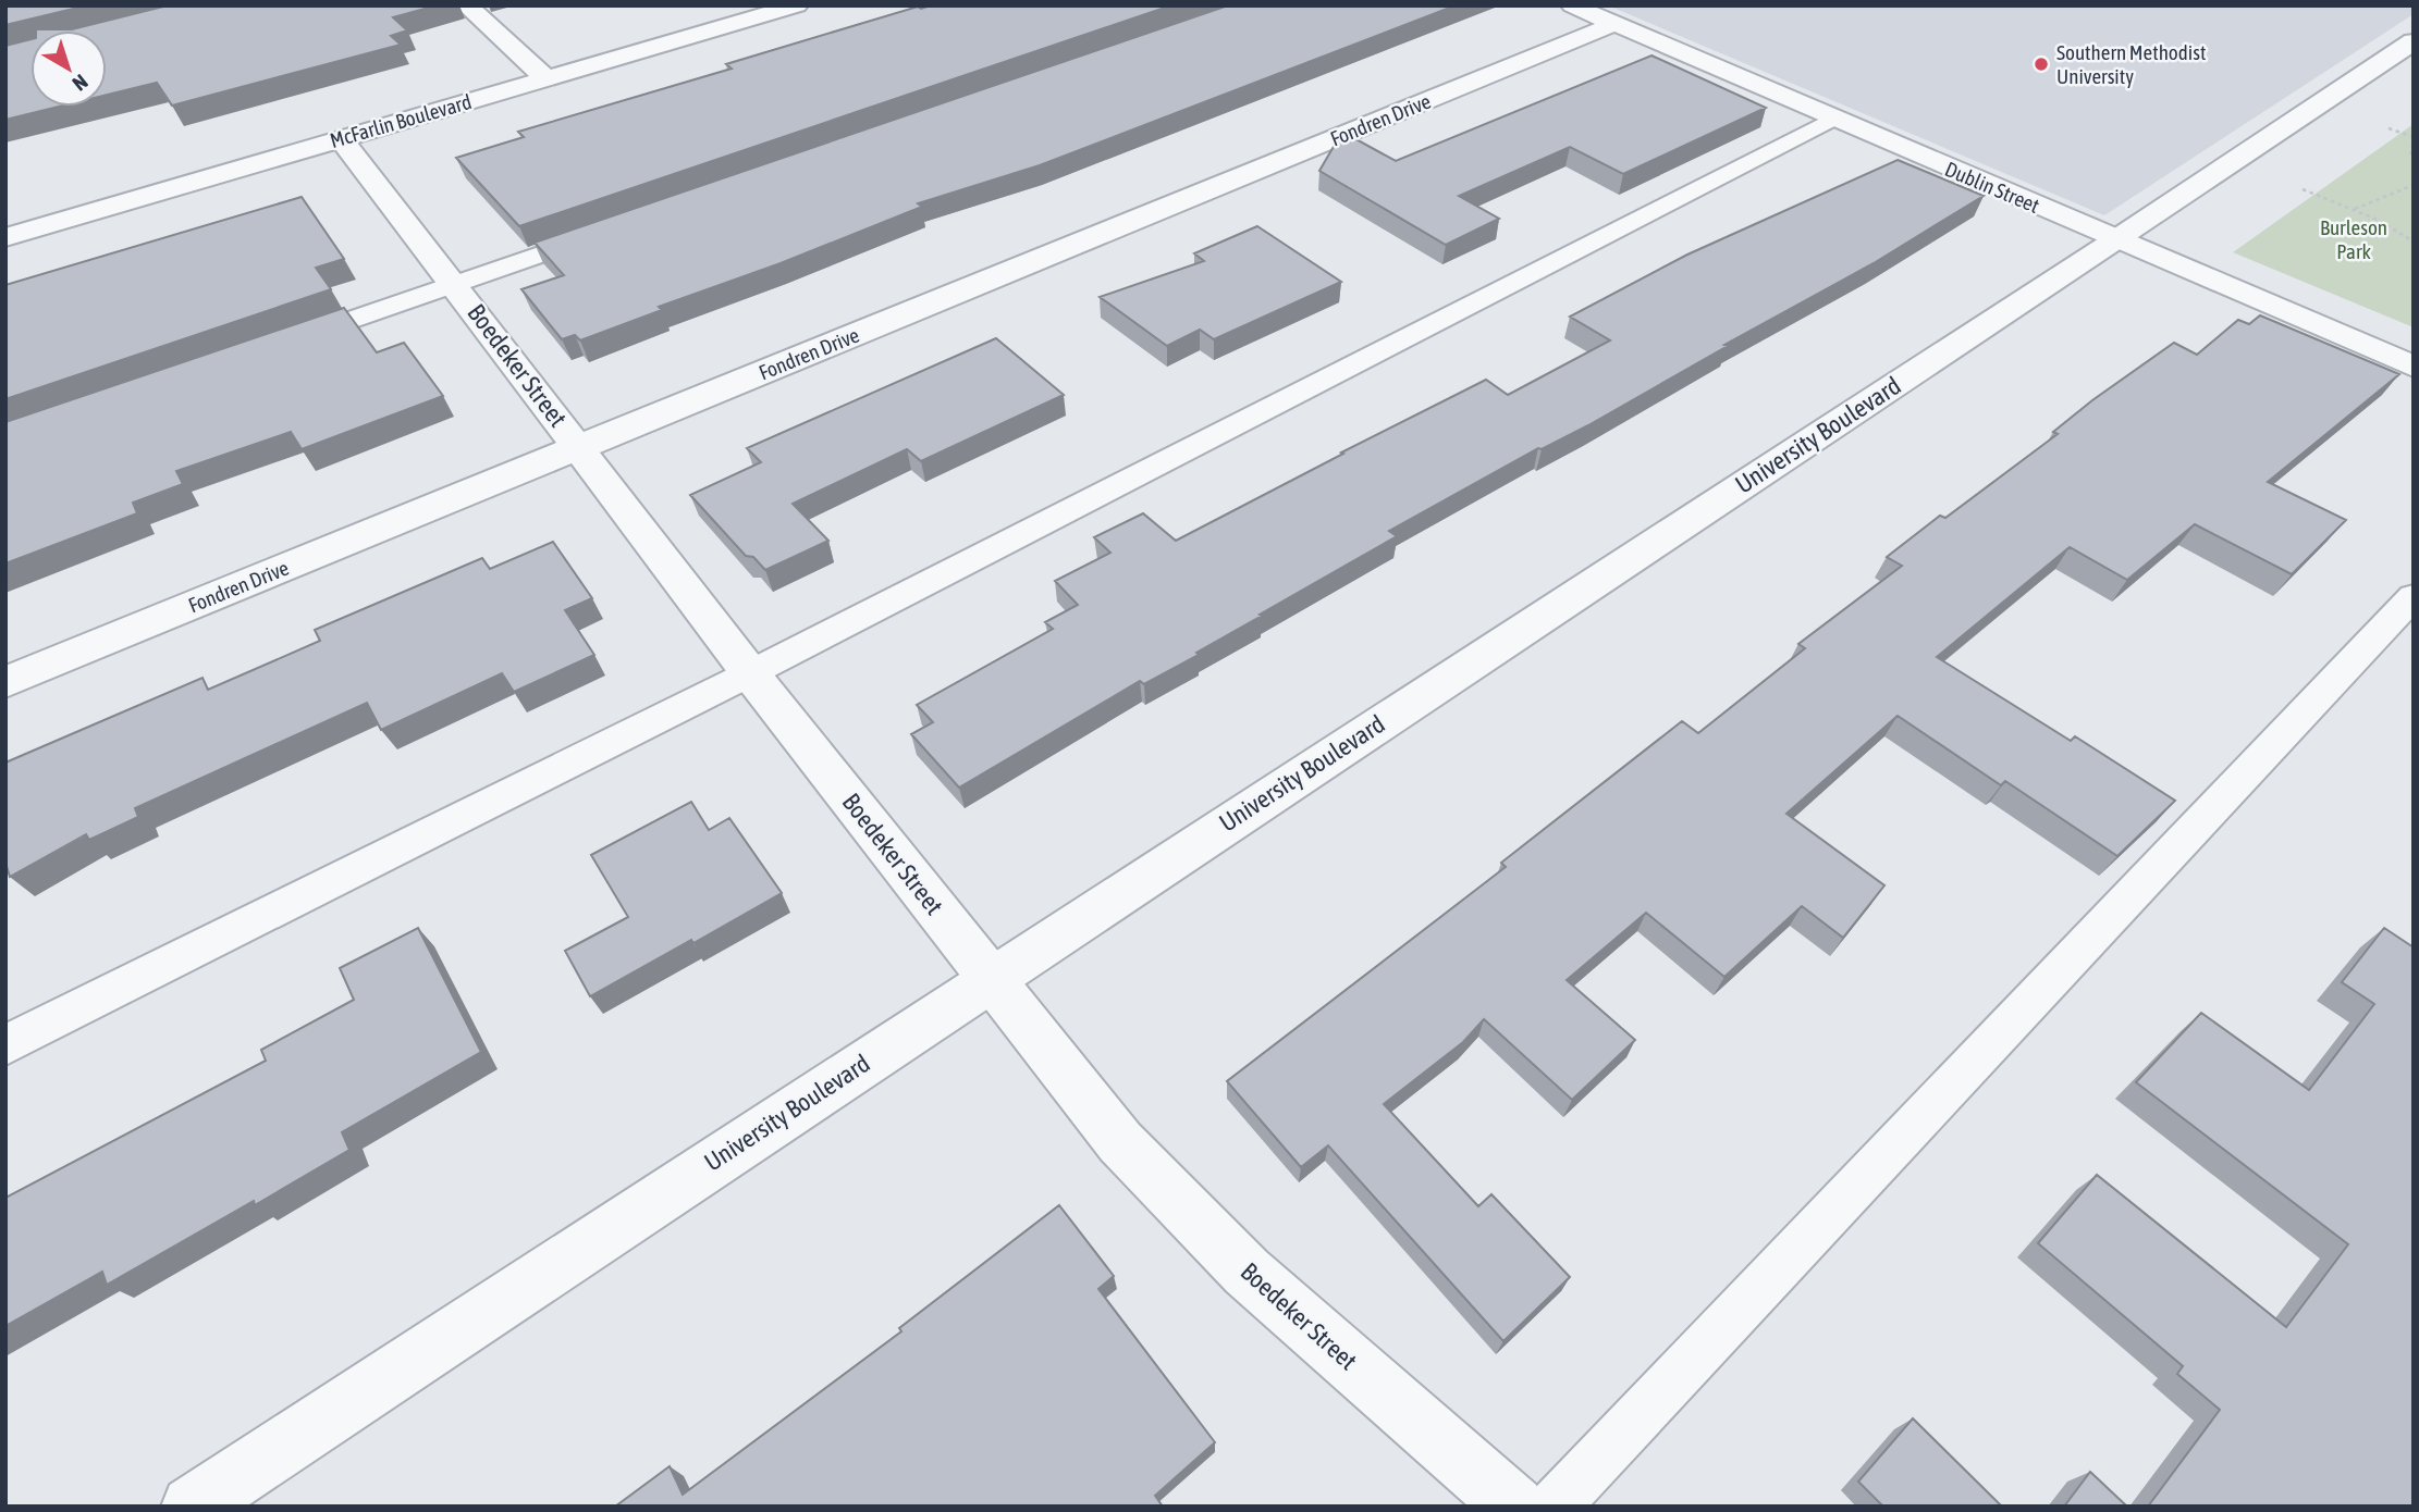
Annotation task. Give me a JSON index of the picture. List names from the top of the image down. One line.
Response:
{"streets":{"street":["Fondren Drive","McFarlin Boulevard","Dublin Street","Boedeker Street","University Boulevard"]},"crossings":[["Fondren Drive","Dublin Street"],["Fondren Drive","Boedeker Street"],["McFarlin Boulevard","Boedeker Street"],["Dublin Street","University Boulevard"],["Boedeker Street","University Boulevard"]],"parks":["Burleson Park"],"places":["Southern Methodist University"],"north":"bottom right"}
